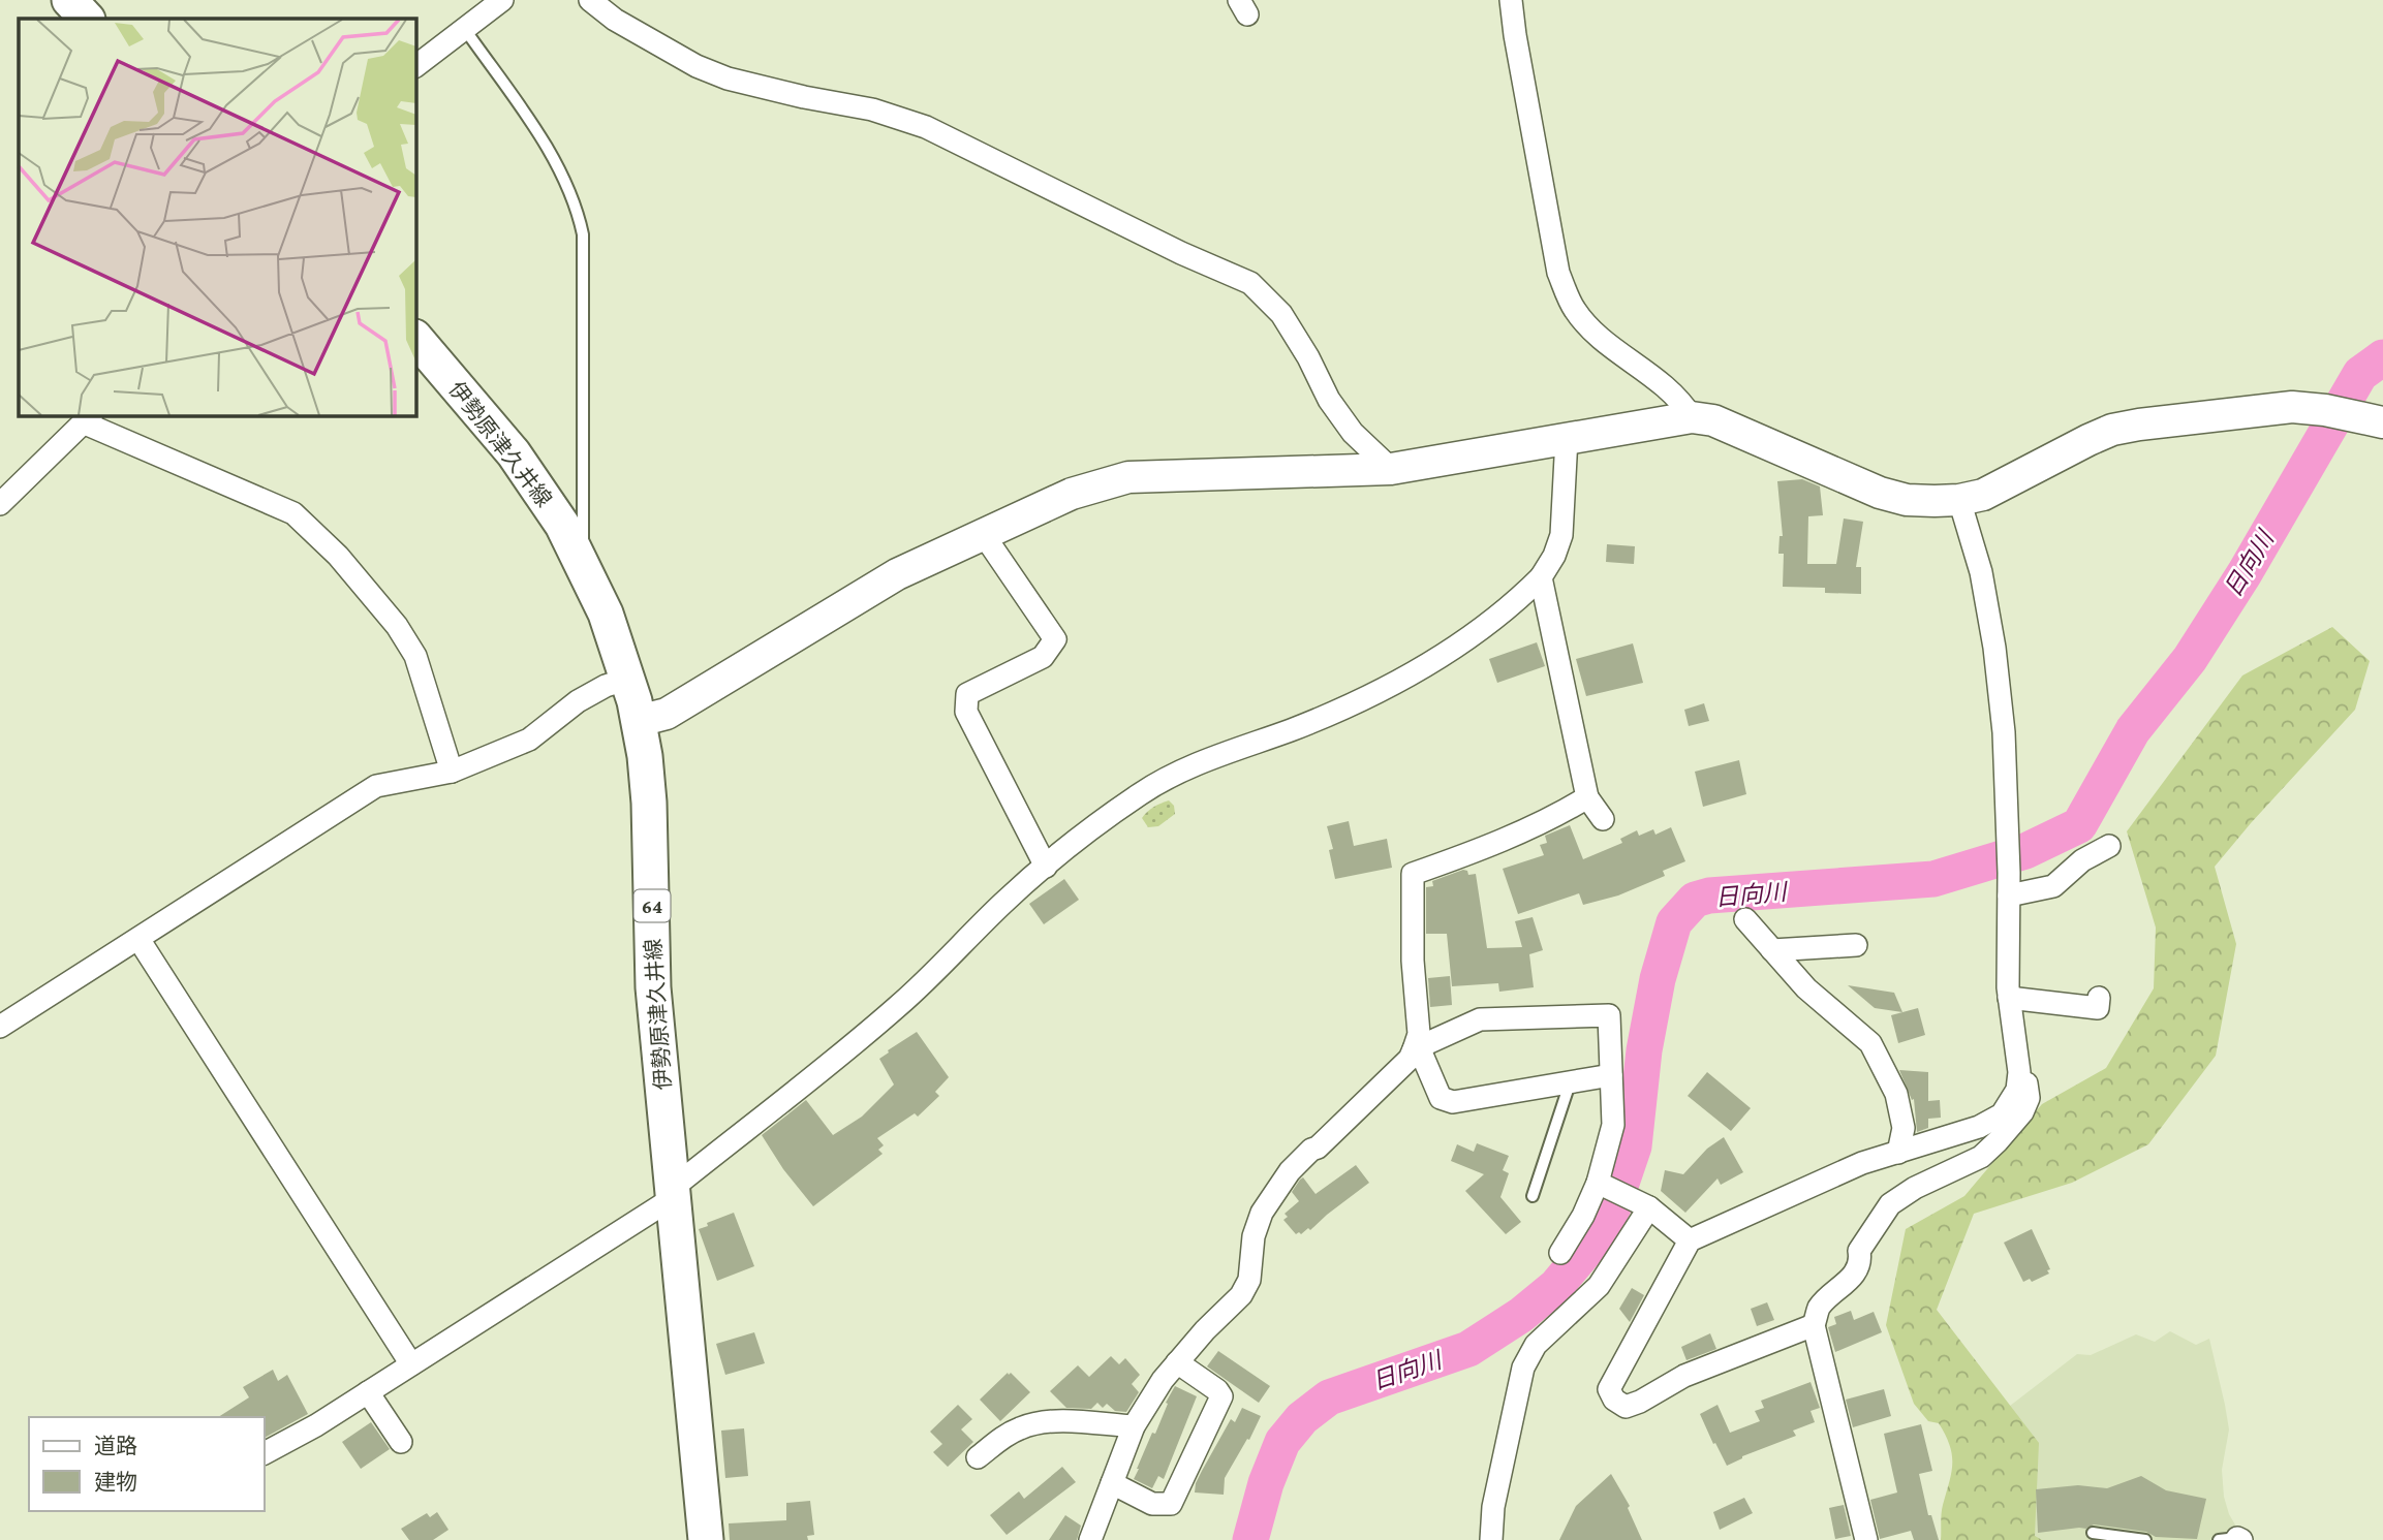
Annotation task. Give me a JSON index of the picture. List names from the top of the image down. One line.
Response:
{"streets":{"main road":["伊勢原津久井線","64"]},"water":["日向川"],"legend":["道路","建物"]}
